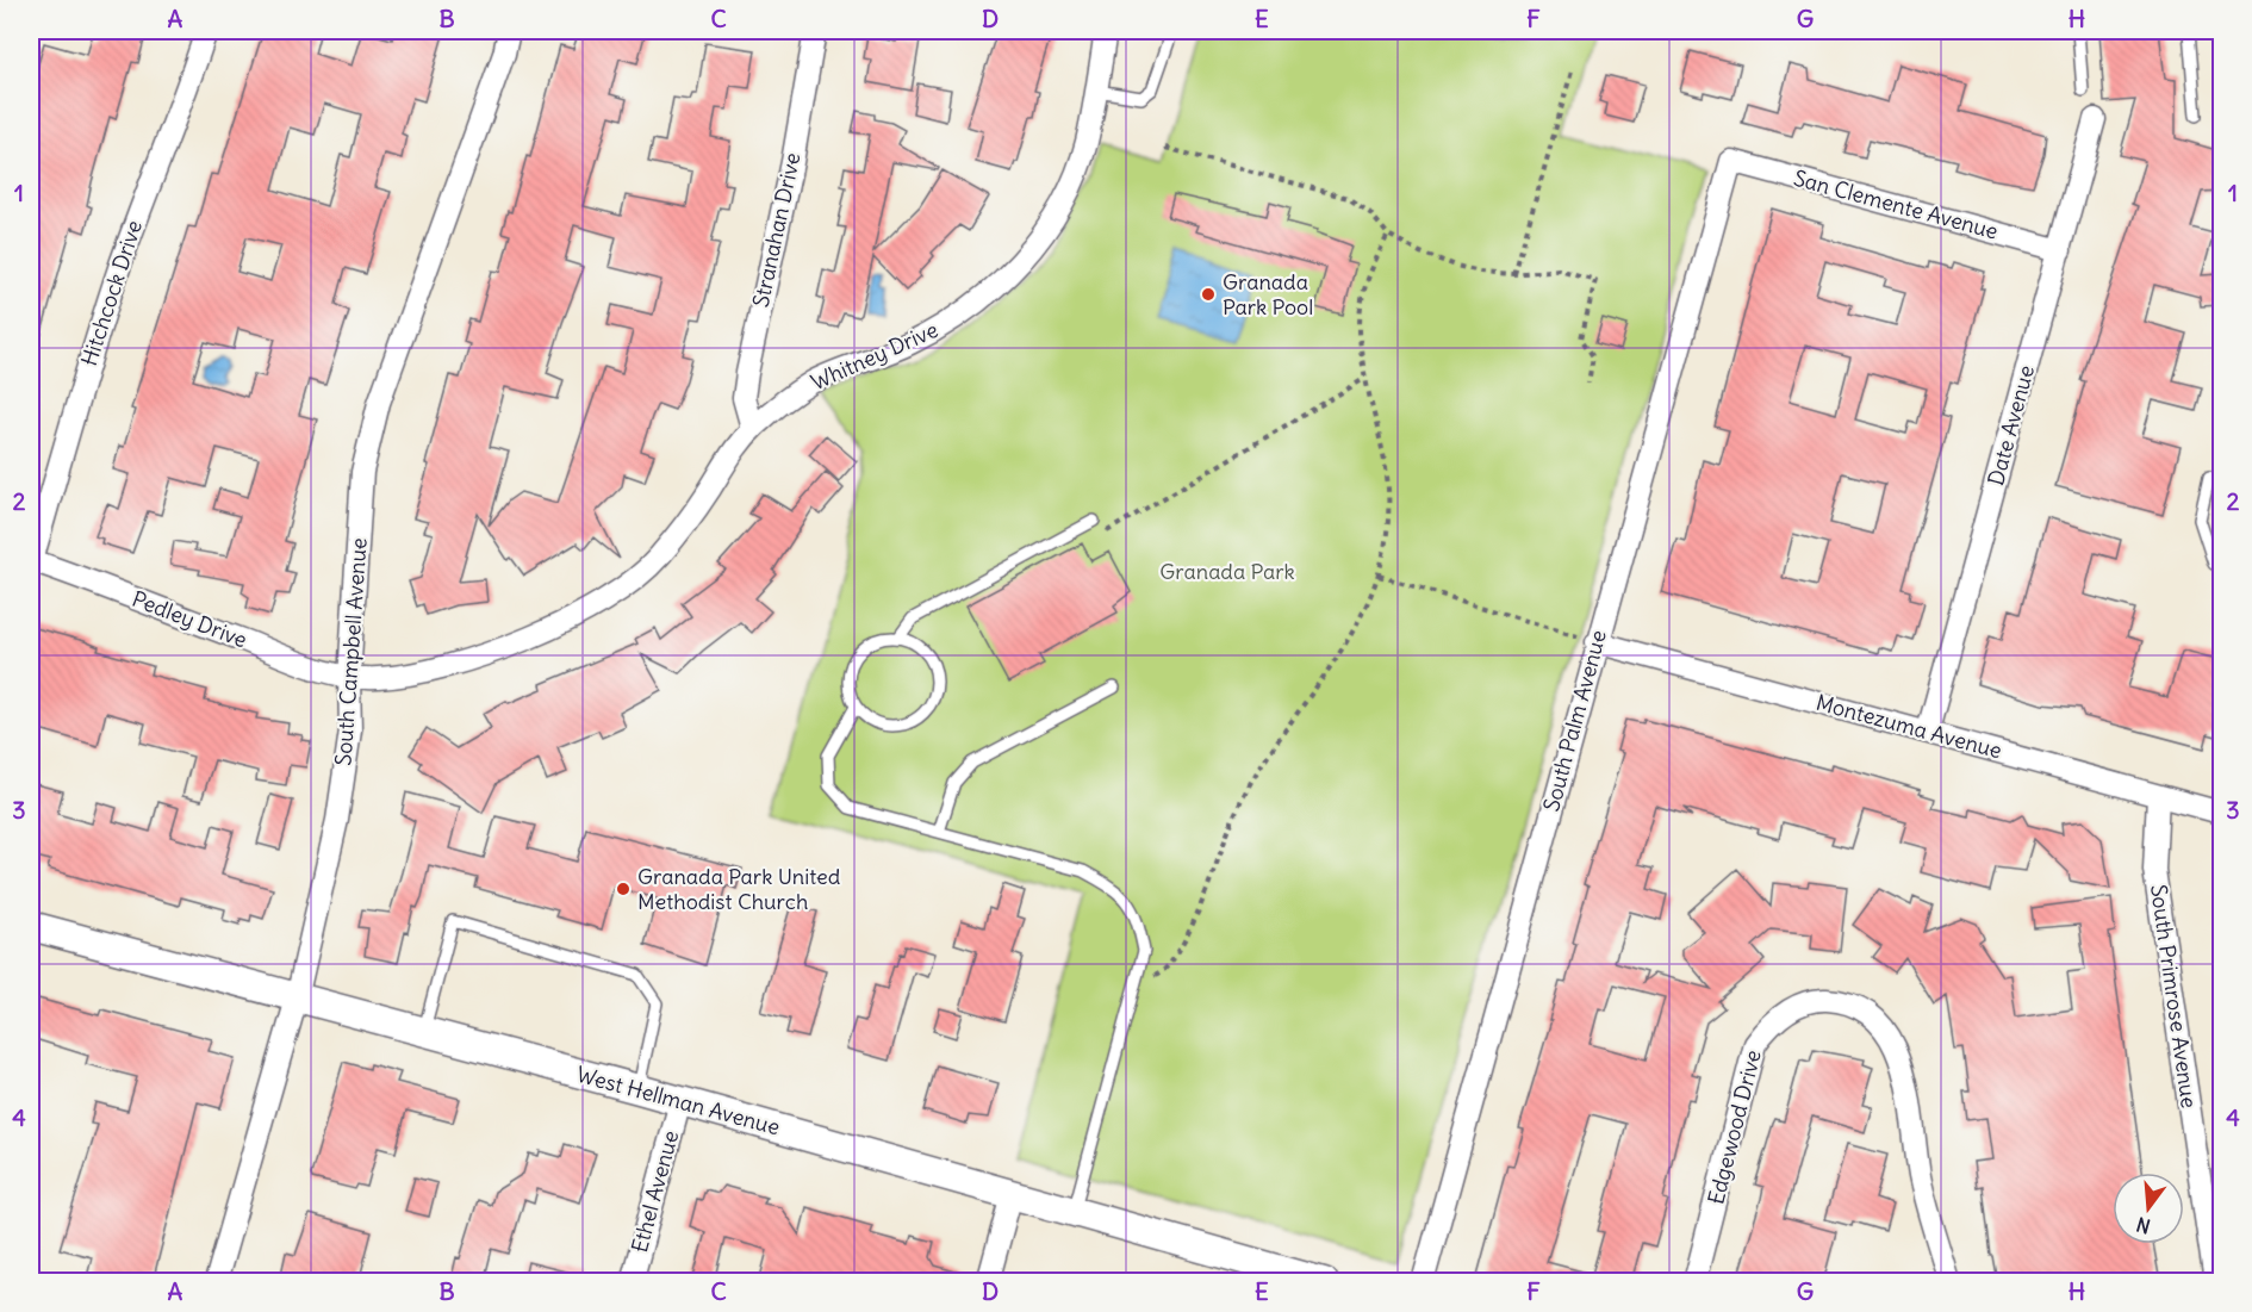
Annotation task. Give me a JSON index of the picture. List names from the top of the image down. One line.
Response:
{"streets":{"street":["San Clemente Avenue","Stranahan Drive","Hitchcock Drive","Whitney Drive","Date Avenue","Pedley Drive","South Campbell Avenue","South Palm Avenue","Montezuma Avenue","South Primrose Avenue","West Hellman Avenue","Edgewood Drive","Ethel Avenue"]},"crossings":[["San Clemente Avenue","Date Avenue"],["San Clemente Avenue","South Palm Avenue"],["Stranahan Drive","Whitney Drive"],["Hitchcock Drive","Pedley Drive"],["Whitney Drive","Pedley Drive"],["Whitney Drive","South Campbell Avenue"],["Date Avenue","Montezuma Avenue"],["Pedley Drive","South Campbell Avenue"],["South Campbell Avenue","West Hellman Avenue"],["South Palm Avenue","Montezuma Avenue"],["Montezuma Avenue","South Primrose Avenue"],["West Hellman Avenue","Ethel Avenue"]],"parks":["Granada Park"],"places":["Granada Park Pool","Granada Park United Methodist Church"],"north":"bottom","grid":{"columns":["A","B","C","D","E","F","G","H"],"rows":["1","2","3","4"]}}
